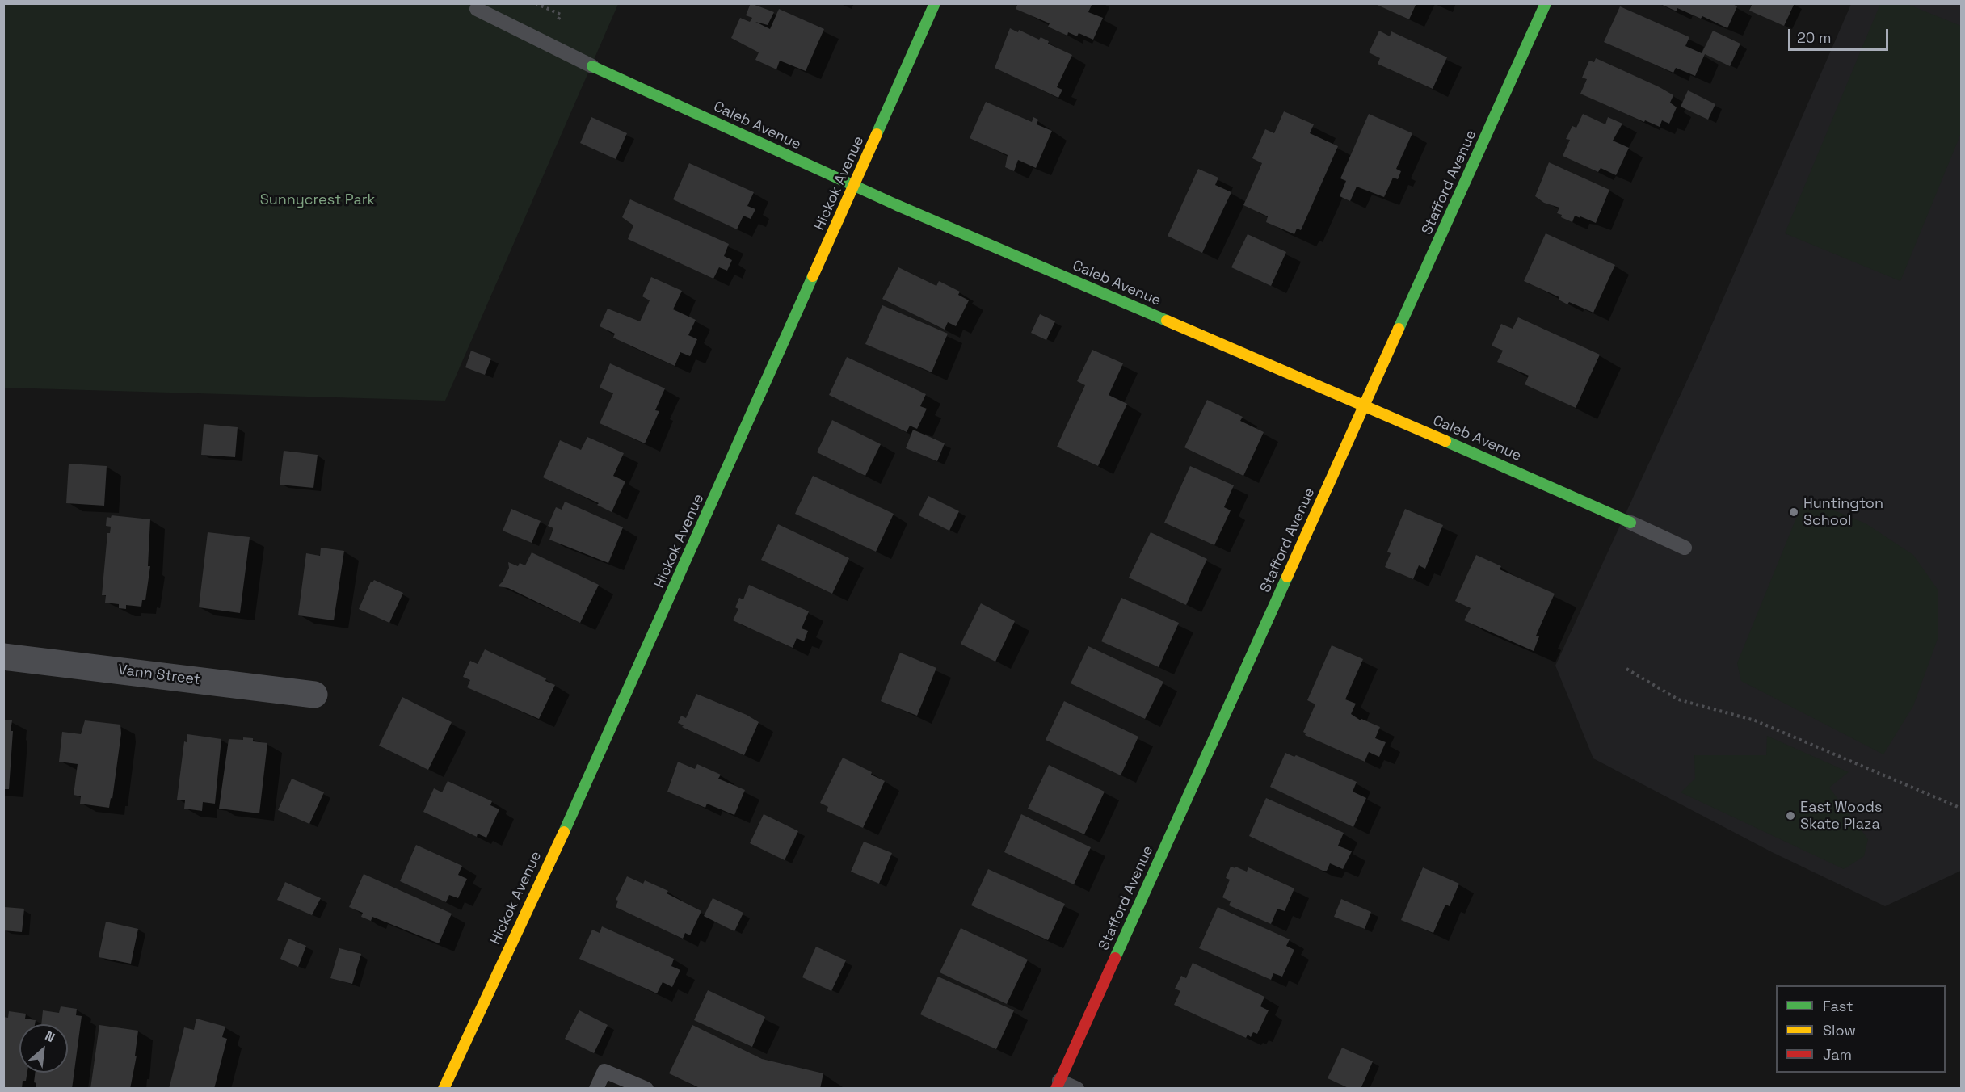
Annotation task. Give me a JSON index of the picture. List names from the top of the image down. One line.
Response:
{"streets":{"street":["Caleb Avenue","Stafford Avenue","Hickok Avenue","Vann Street"]},"crossings":[["Caleb Avenue","Stafford Avenue"],["Caleb Avenue","Hickok Avenue"]],"parks":["Sunnycrest Park"],"places":["Huntington School","East Woods Skate Plaza"],"legend":["Fast","Slow","Jam"],"scale_bar":"20 m","north":"top right"}
